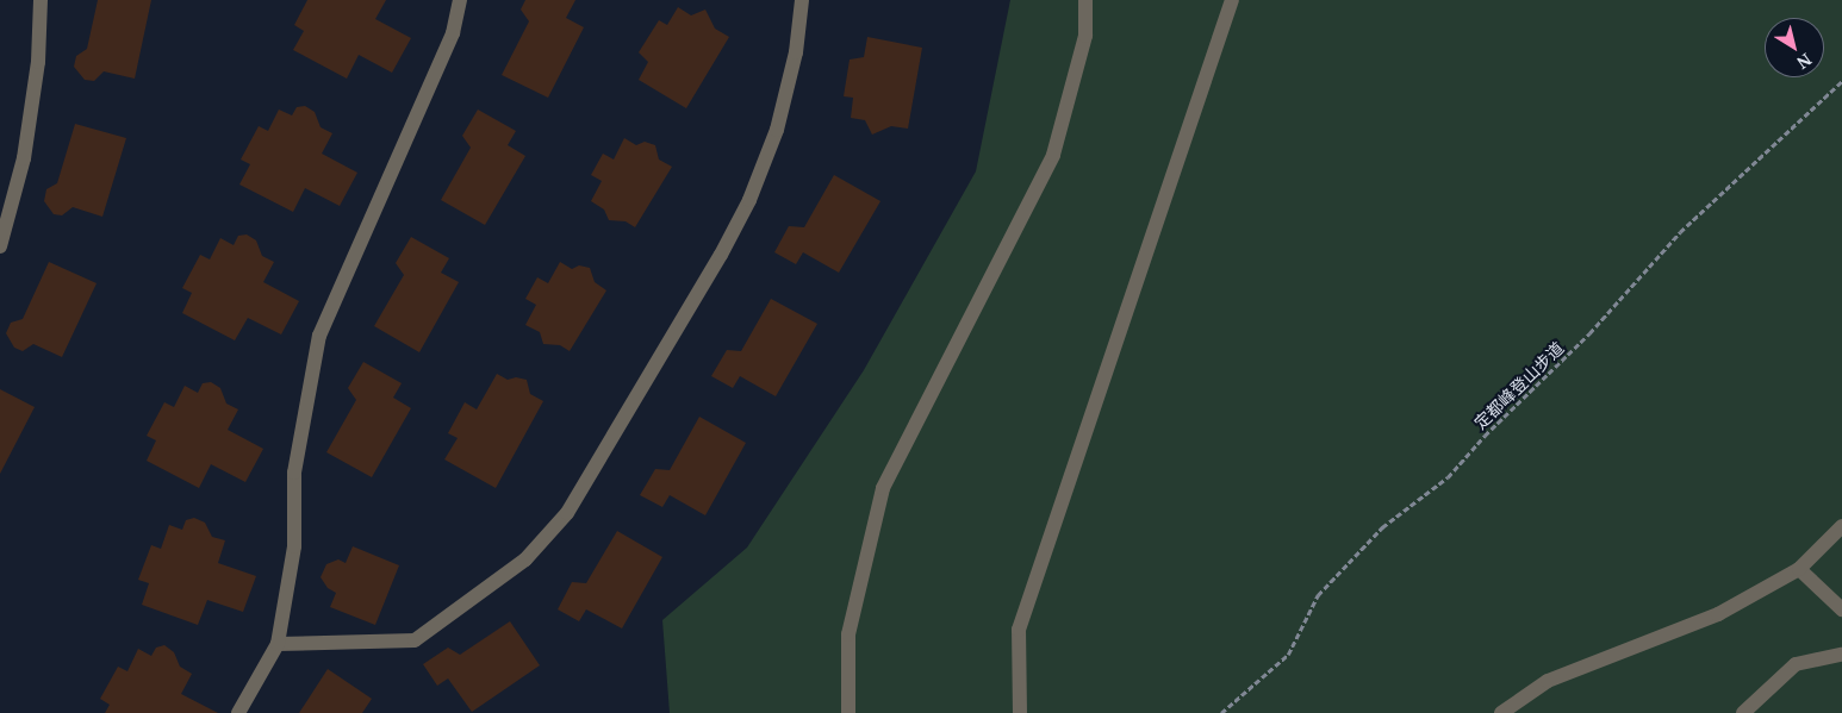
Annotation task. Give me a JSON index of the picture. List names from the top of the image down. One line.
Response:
{"streets":{"path":["定都峰登山步道"]},"north":"bottom right"}
